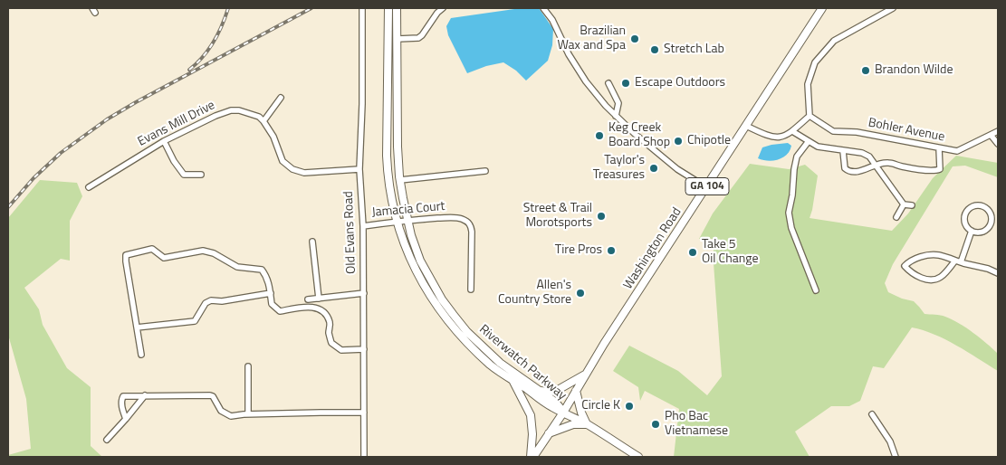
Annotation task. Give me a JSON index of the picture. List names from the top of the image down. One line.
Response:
{"streets":{"main road":["GA 104","Washington Road","Riverwatch Parkway"],"street":["Evans Mill Drive","Bohler Avenue","Jamacia Court","Old Evans Road"]},"crossings":[["Jamacia Court","Old Evans Road"],["Jamacia Court","Riverwatch Parkway"],["Washington Road","Riverwatch Parkway"]],"places":["Brazilian Wax and Spa","Stretch Lab","Brandon Wilde","Escape Outdoors","Keg Creek Board Shop","Chipotle","Taylor's Treasures","Street & Trail Morotsports","Tire Pros","Take 5 Oil Change","Allen's Country Store","Circle K","Pho Bac Vietnamese"]}
